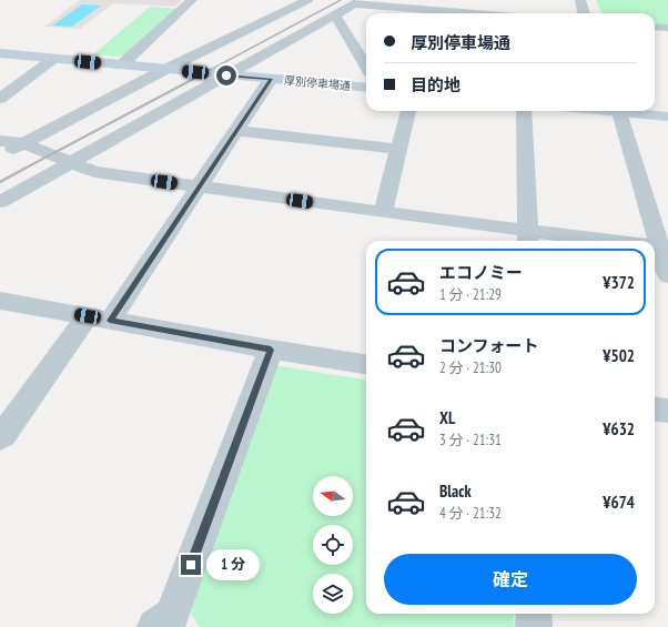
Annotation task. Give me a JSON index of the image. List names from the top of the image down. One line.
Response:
{"streets":{"main road":["厚別停車場通"]},"north":"left","page":{"banner":["厚別停車場通","目的地"],"list":[{"name":"エコノミー","note":"1 分 · 21:29","value":"¥372"},{"name":"コンフォート","note":"2 分 · 21:30","value":"¥502"},{"name":"XL","note":"3 分 · 21:31","value":"¥632"},{"name":"Black","note":"4 分 · 21:32","value":"¥674"}],"buttons":"確定","bubble":"1 分"}}
